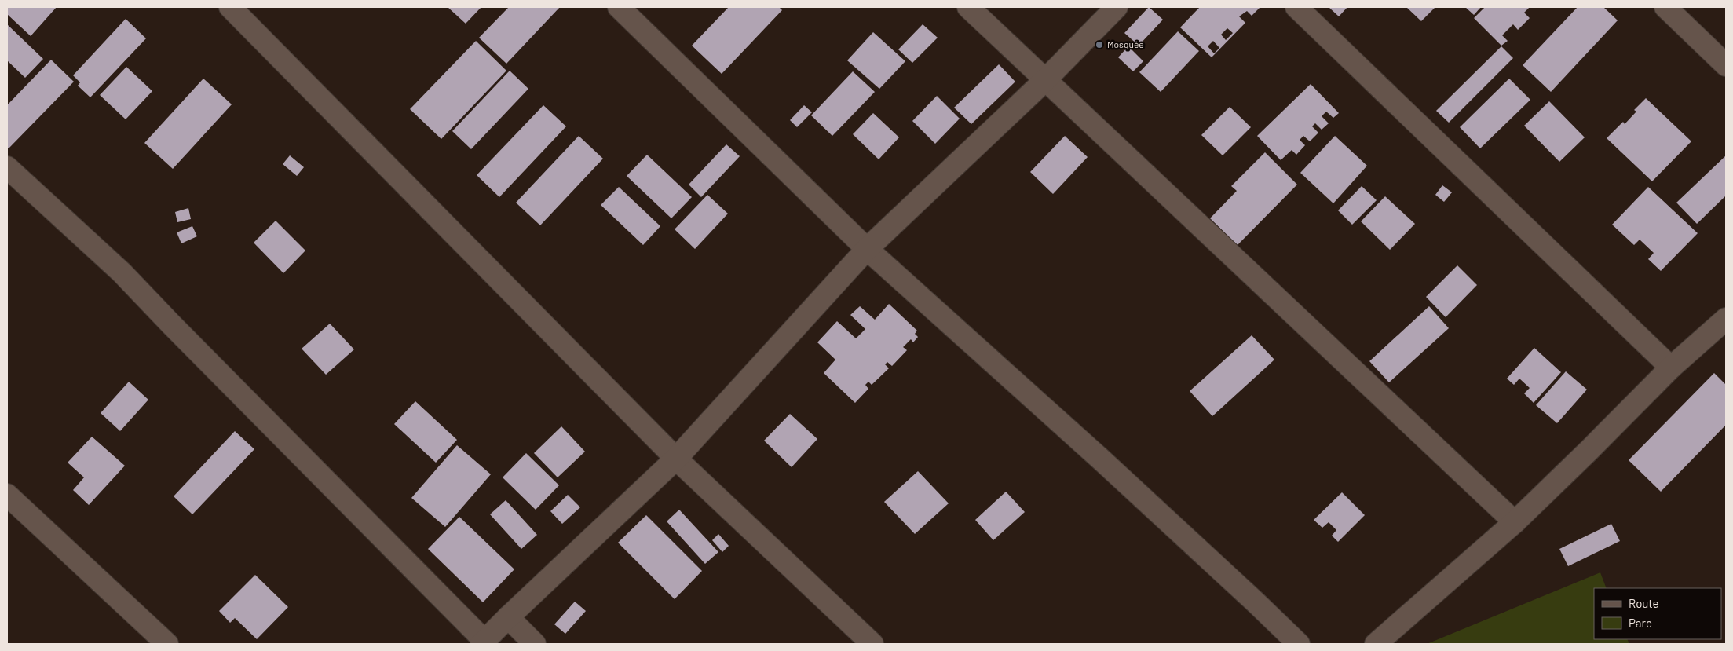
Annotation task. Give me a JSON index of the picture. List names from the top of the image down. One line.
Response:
{"places":["Mosquée"],"legend":["Route","Parc"]}
